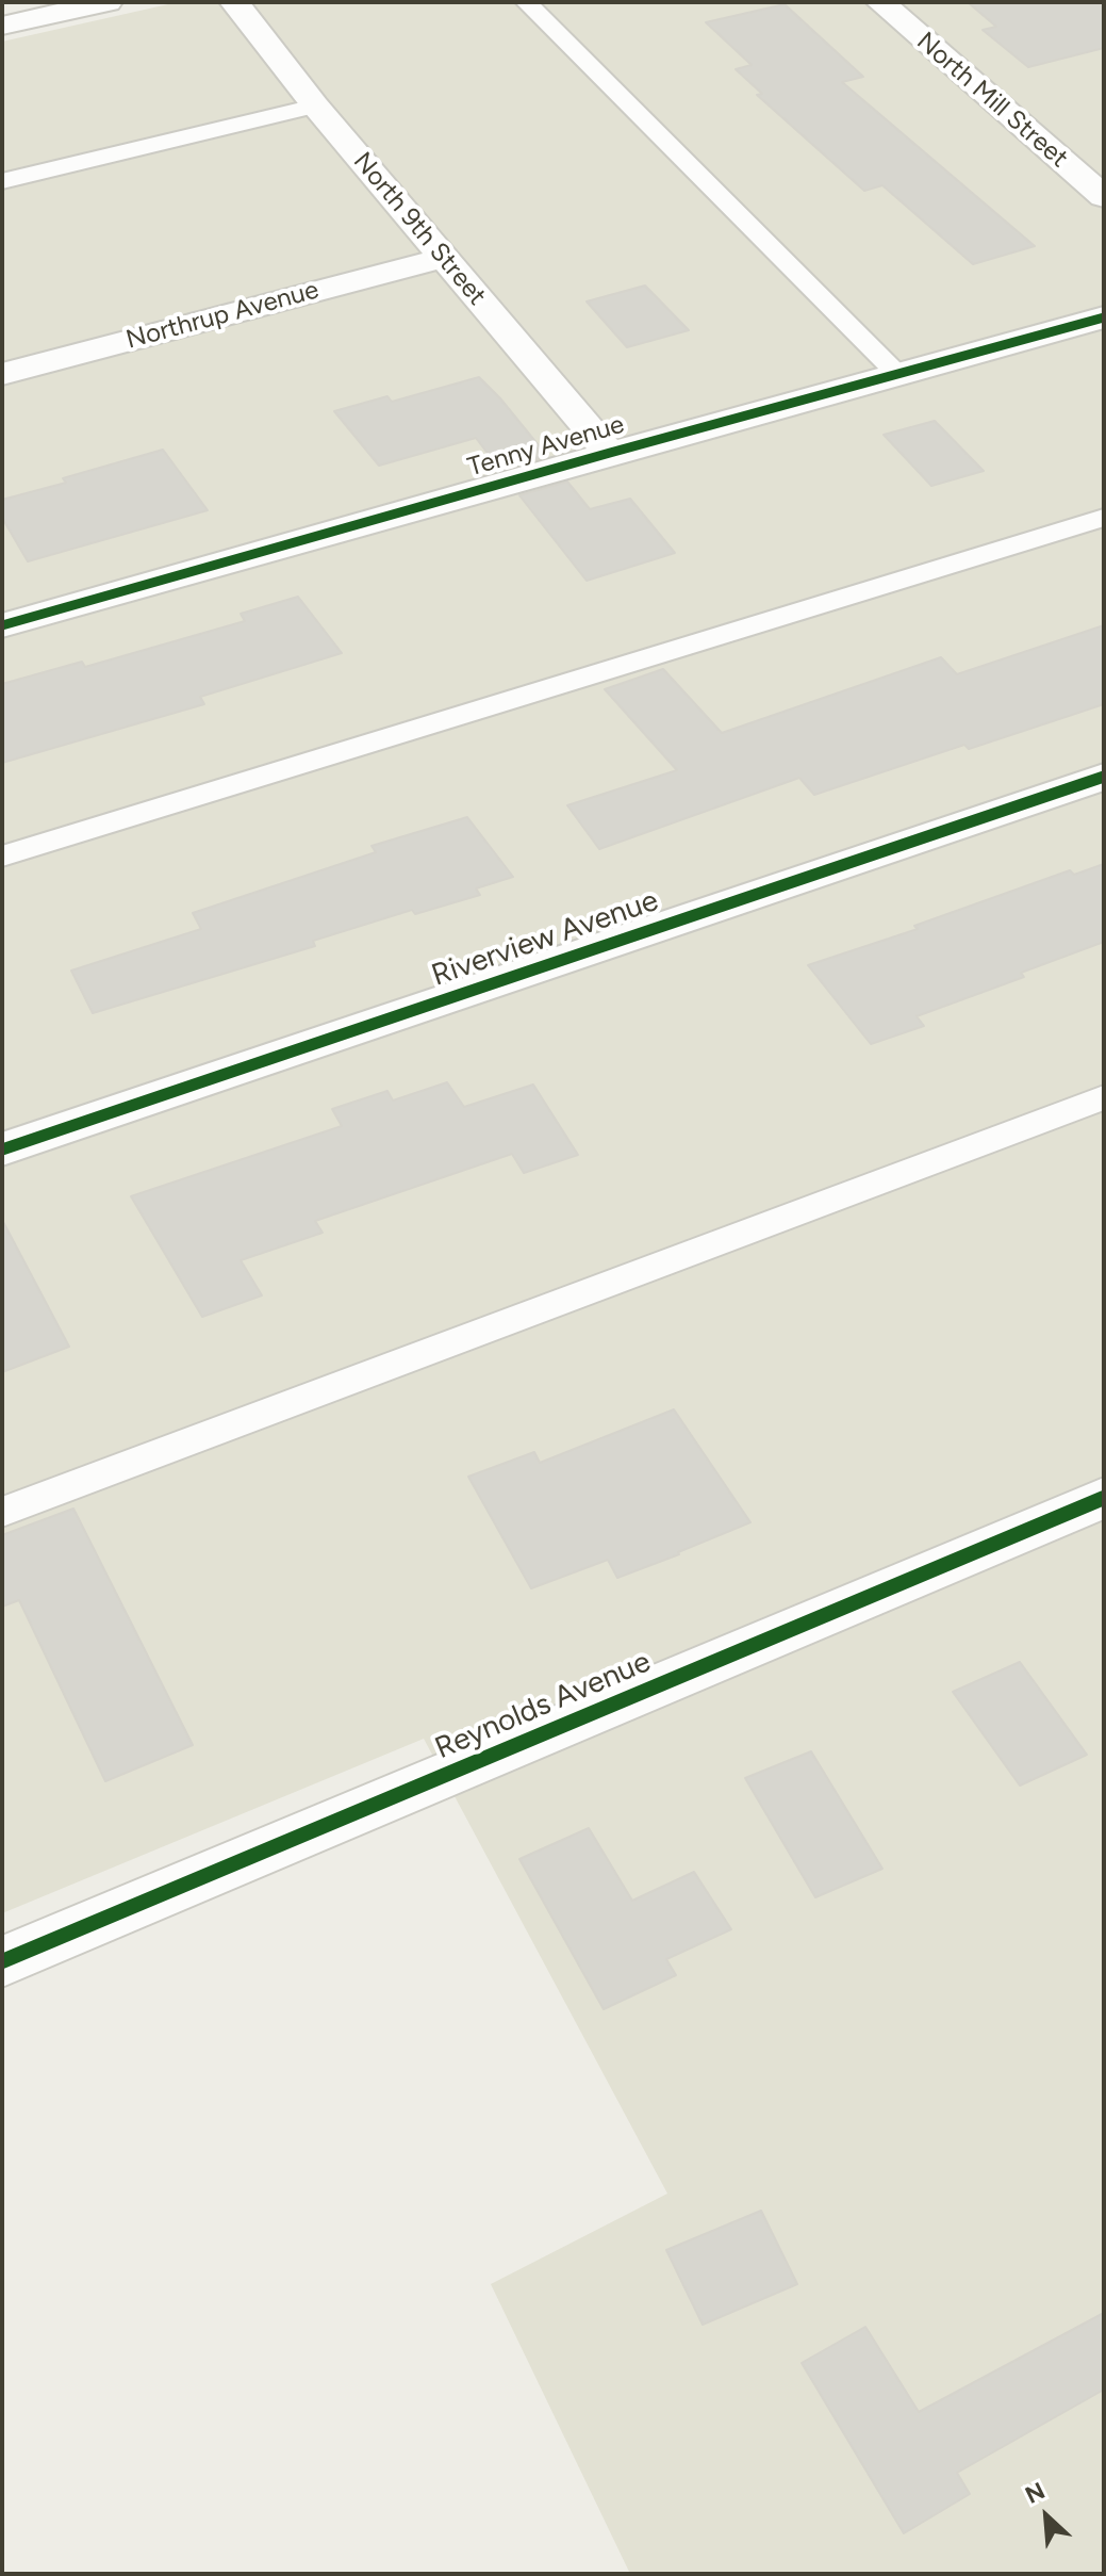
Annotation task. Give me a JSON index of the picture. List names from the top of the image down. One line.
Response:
{"streets":{"street":["North Mill Street","North 9th Street","Northrup Avenue","Tenny Avenue","Riverview Avenue","Reynolds Avenue"]},"crossings":[["North 9th Street","Northrup Avenue"],["North 9th Street","Tenny Avenue"]],"north":"top left"}
